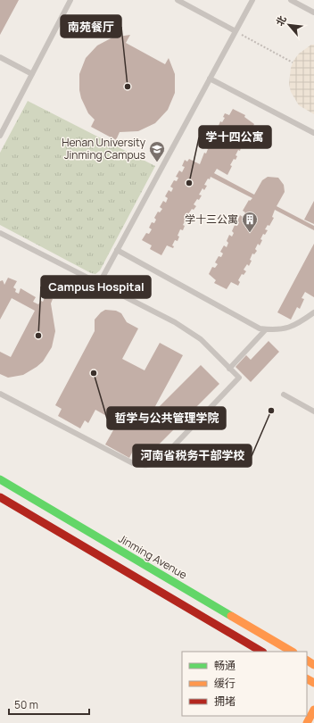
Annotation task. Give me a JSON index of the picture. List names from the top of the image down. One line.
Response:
{"streets":{"main road":["Jinming Avenue"]},"places":{"other":["南苑餐厅","学十四公寓","Campus Hospital","哲学与公共管理学院","河南省税务干部学校"],"school or university":["Henan University Jinming Campus"],"building":["学十三公寓"]},"legend":["畅通","缓行","拥堵"],"scale_bar":"50 m","north":"top left"}
